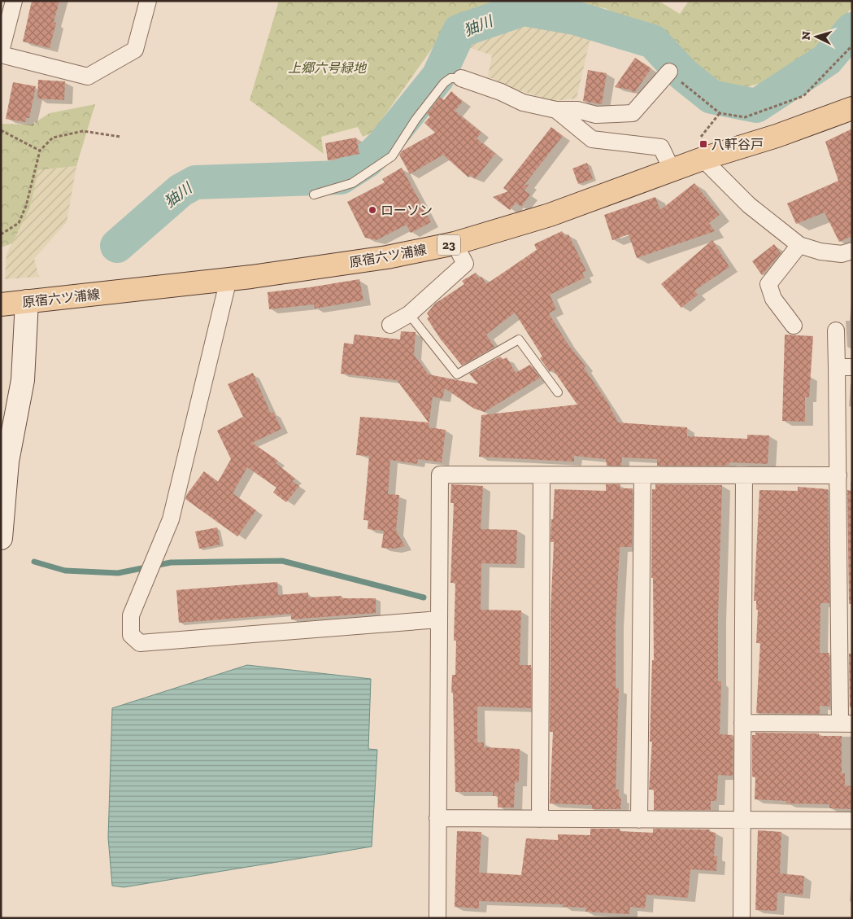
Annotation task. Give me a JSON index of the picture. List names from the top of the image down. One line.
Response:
{"streets":{"main road":["23","原宿六ツ浦線"]},"water":["㹨川"],"parks":["上郷六号緑地"],"places":{"transit":["八軒谷戸"],"other":["ローソン"]},"north":"left"}
